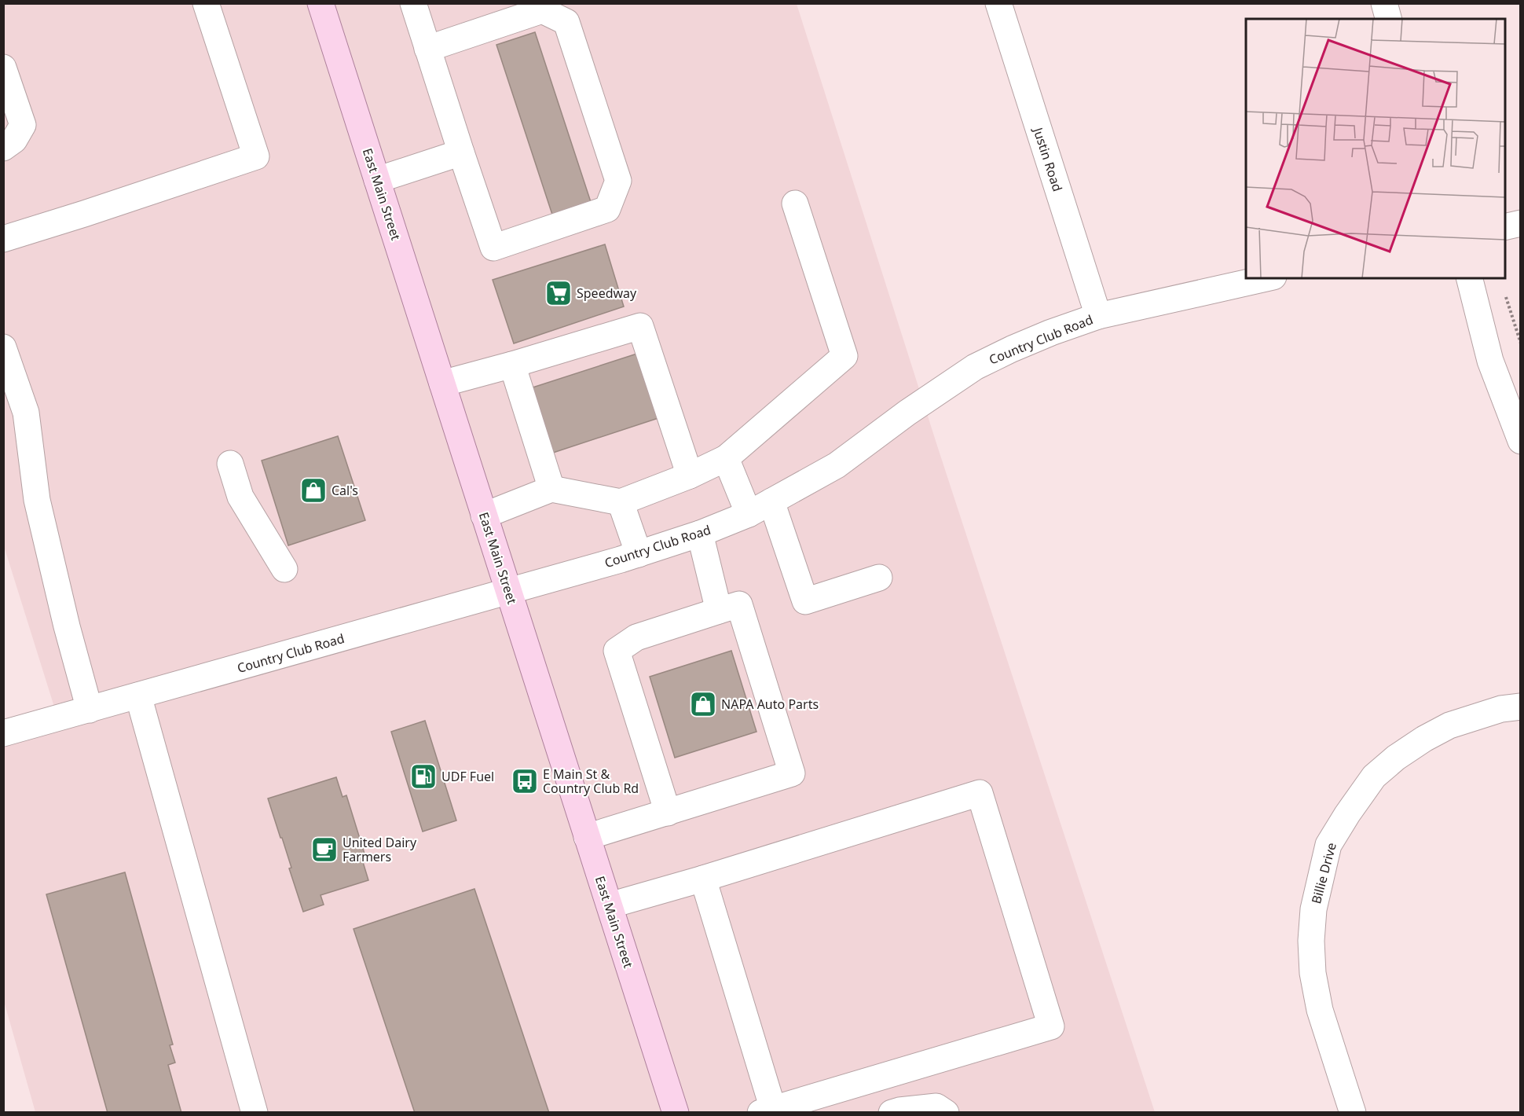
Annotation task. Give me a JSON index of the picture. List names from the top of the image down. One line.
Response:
{"streets":{"main road":["East Main Street"],"street":["Justin Road","Country Club Road","Billie Drive"]},"crossings":[["Justin Road","Country Club Road"],["East Main Street","Country Club Road"]],"places":{"supermarket":["Speedway"],"shop":["Cal's","NAPA Auto Parts"],"fuel station":["UDF Fuel"],"bus stop":["E Main St & Country Club Rd"],"cafe":["United Dairy Farmers"]}}
